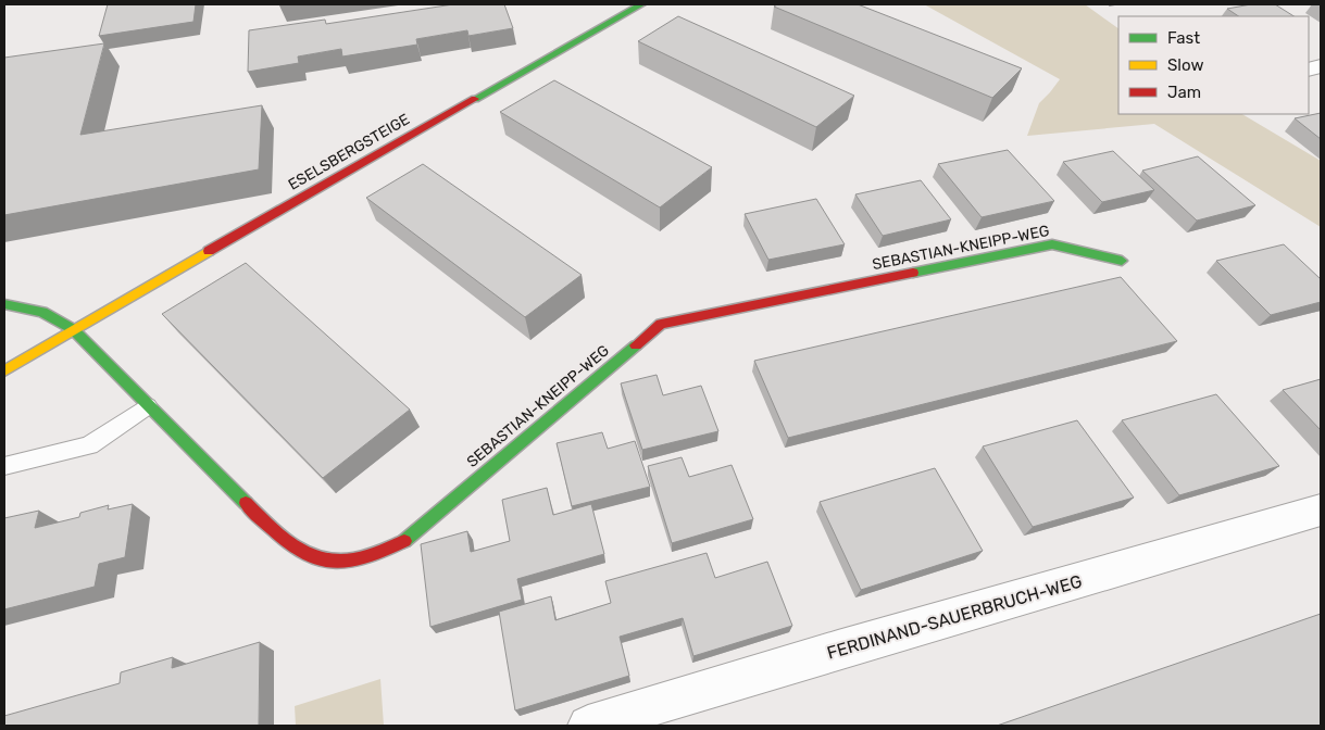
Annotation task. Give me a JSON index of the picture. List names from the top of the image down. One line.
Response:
{"streets":{"street":["ESELSBERGSTEIGE","SEBASTIAN-KNEIPP-WEG","FERDINAND-SAUERBRUCH-WEG"]},"crossings":[["ESELSBERGSTEIGE","SEBASTIAN-KNEIPP-WEG"]],"legend":["Fast","Slow","Jam"]}
